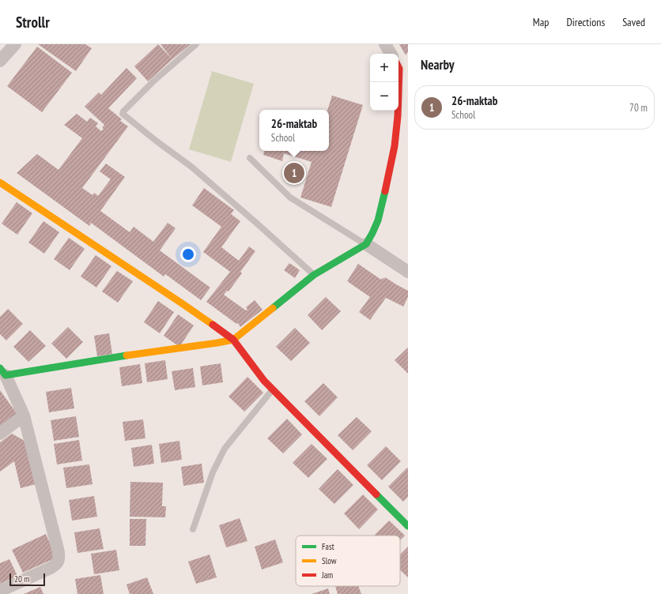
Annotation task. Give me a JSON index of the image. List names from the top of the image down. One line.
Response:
{"legend":["Fast","Slow","Jam"],"scale_bar":"20 m","page":{"header":"Strollr","nav":["Map","Directions","Saved"],"heading":"Nearby","map_buttons":["+","−"],"list":[{"mark":"1","name":"26-maktab","note":"School","value":"70 m"}],"popup":["26-maktab","School"],"pins":"1","scale":"20 m"}}
